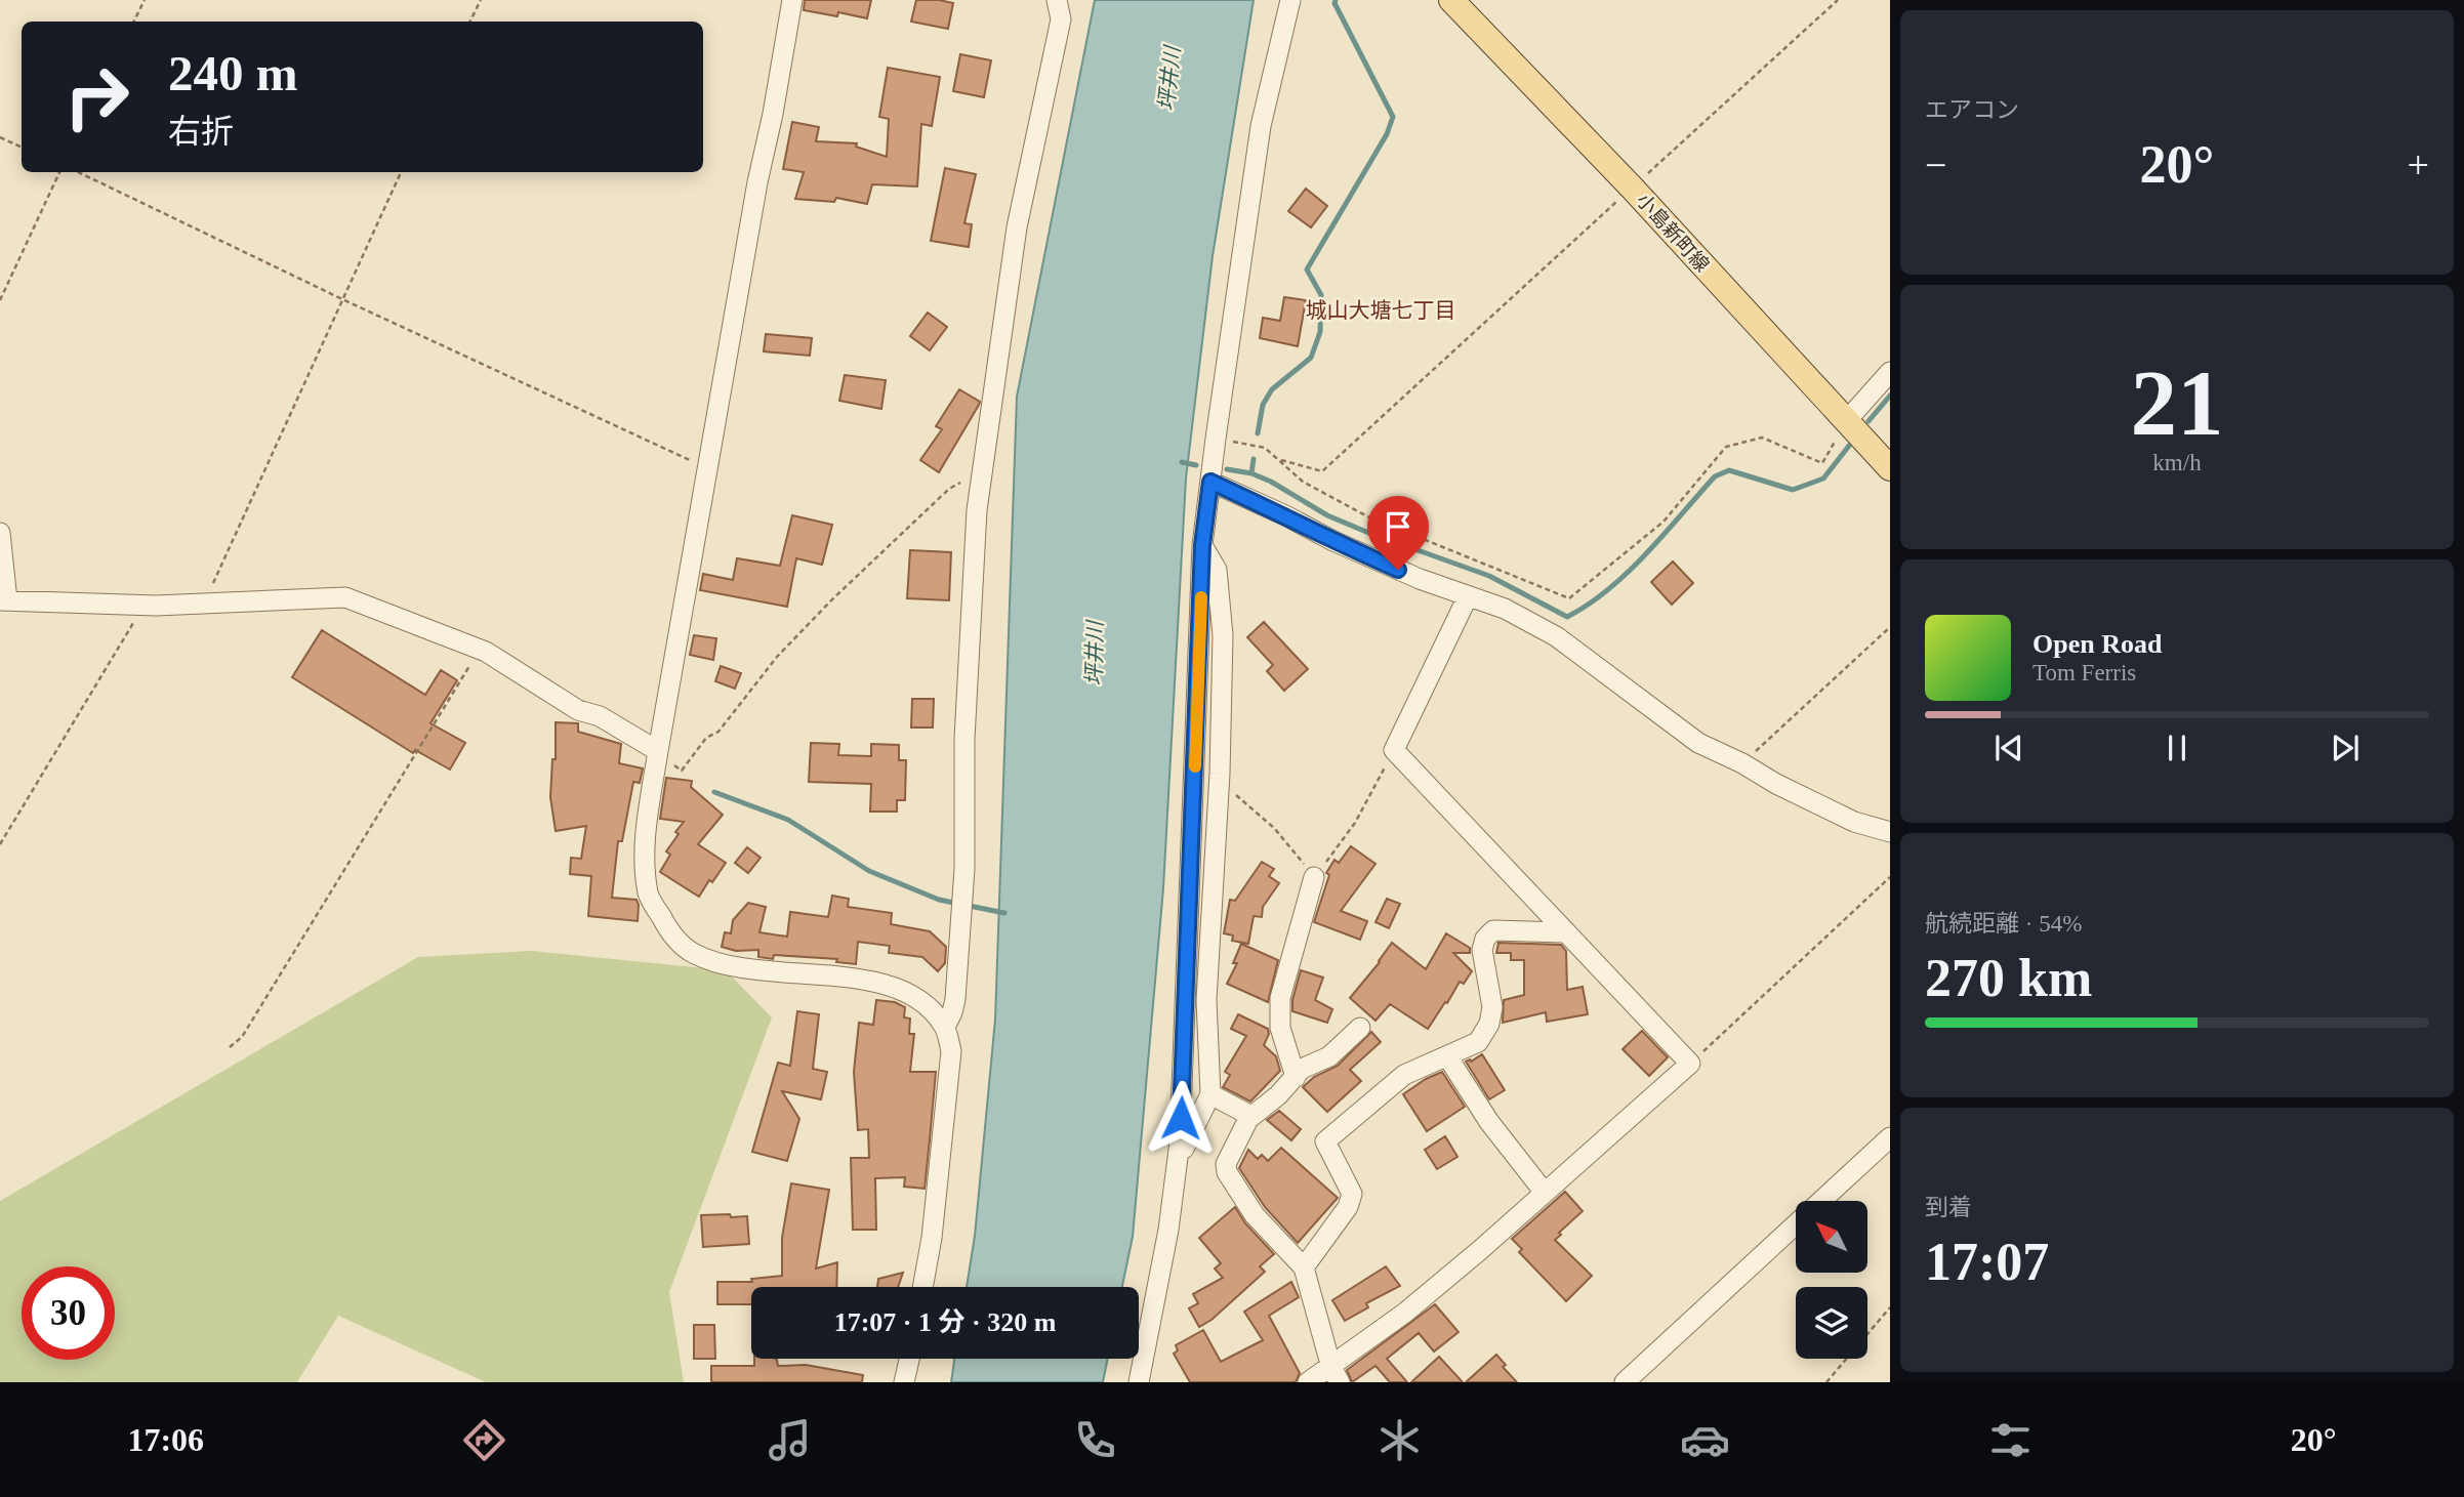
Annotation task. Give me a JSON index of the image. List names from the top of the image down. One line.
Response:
{"streets":{"main road":["小島新町線"]},"districts":["城山大塘七丁目"],"water":["坪井川"],"north":"top left","page":{"tile":["エアコン",["21","km/h"],["航続距離 · 54%","270 km"],["到着","17:07"]],"turn":["240 m","右折"],"heat":["−","20°","+"],"song":["Open Road","Tom Ferris"],"limit":"30","trip":"17:07 · 1 分 · 320 m","tabs":["17:06","20°"]}}
